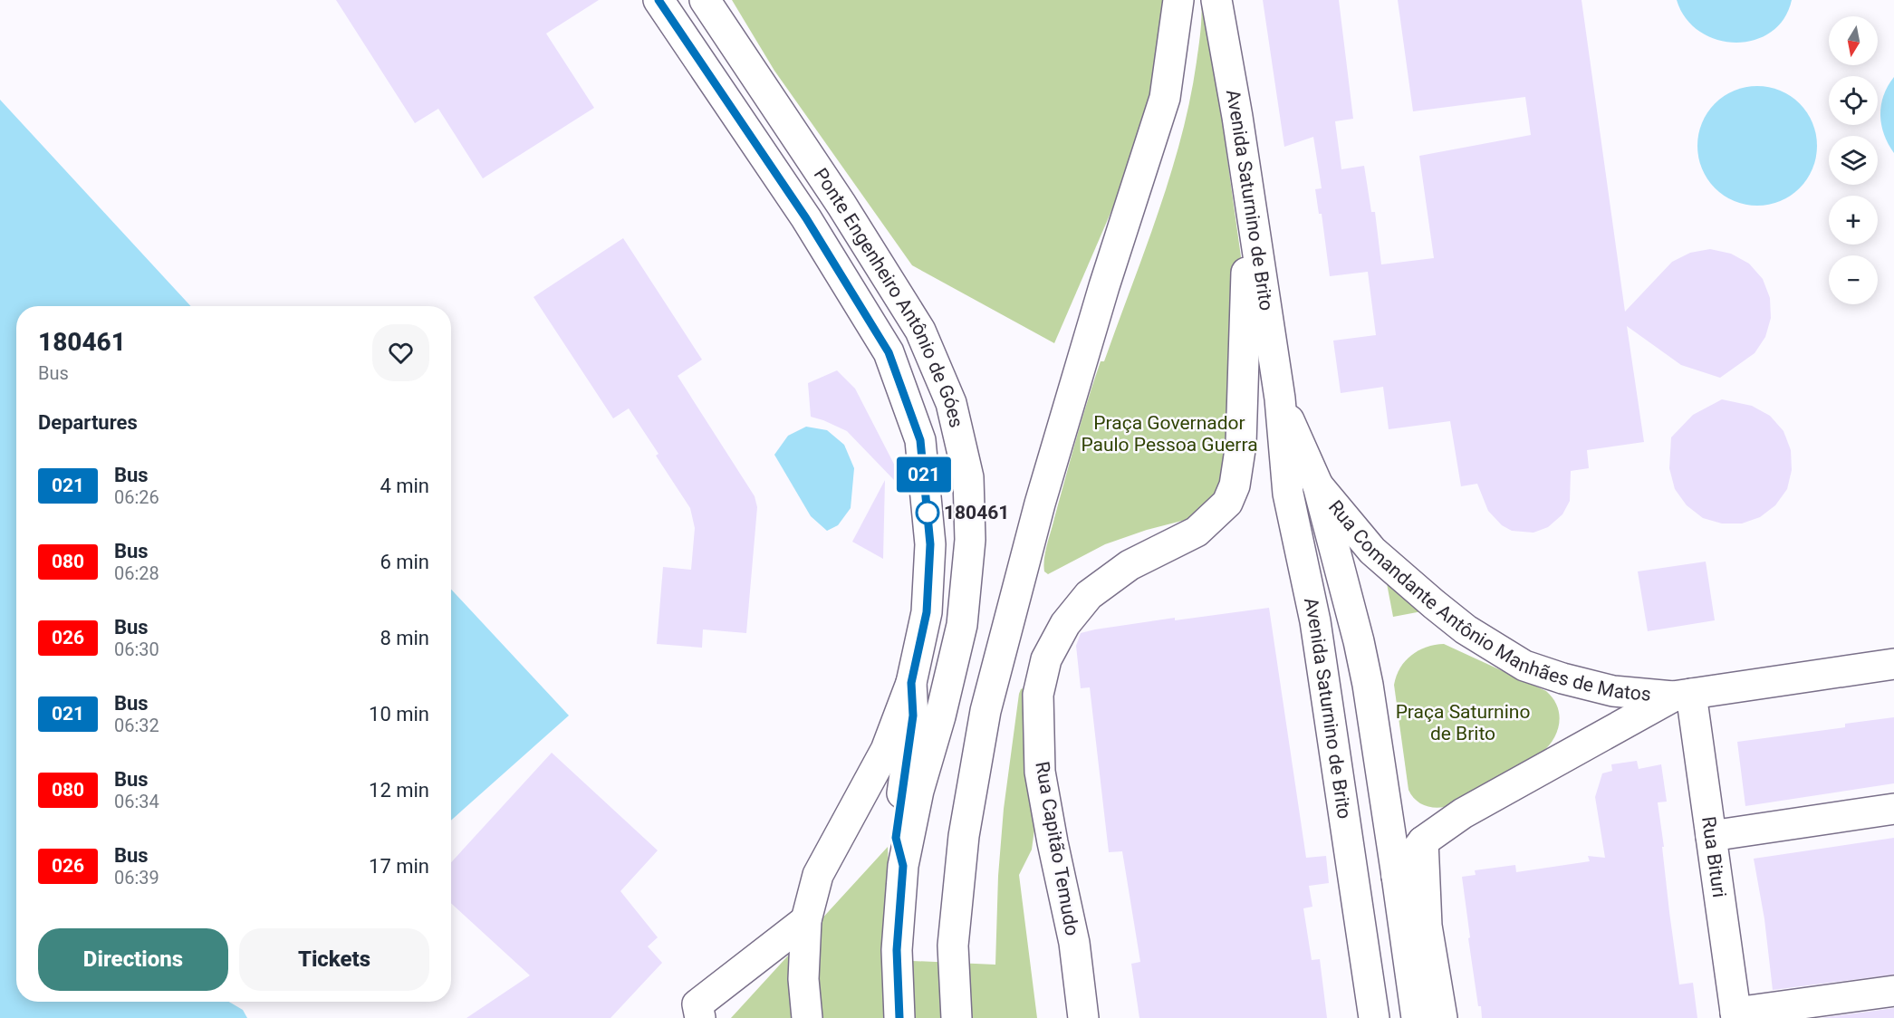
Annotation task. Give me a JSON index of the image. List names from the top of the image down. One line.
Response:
{"streets":{"main road":["Avenida Saturnino de Brito","Ponte Engenheiro Antônio de Góes","Rua Comandante Antônio Manhães de Matos","Rua Capitão Temudo","Rua Bituri"]},"crossings":[["Avenida Saturnino de Brito","Rua Comandante Antônio Manhães de Matos"],["Avenida Saturnino de Brito","Rua Capitão Temudo"],["Rua Comandante Antônio Manhães de Matos","Rua Bituri"]],"parks":["Praça Governador Paulo Pessoa Guerra","Praça Saturnino de Brito"],"places":["180461"],"lines":["bus line 021"],"north":"bottom","page":{"on_map":"021","map_buttons":["+","−"],"heading":[["180461","Bus"],"Departures"],"list":[{"mark":"021","name":"Bus","note":"06:26","value":"4 min"},{"mark":"080","name":"Bus","note":"06:28","value":"6 min"},{"mark":"026","name":"Bus","note":"06:30","value":"8 min"},{"mark":"021","name":"Bus","note":"06:32","value":"10 min"},{"mark":"080","name":"Bus","note":"06:34","value":"12 min"},{"mark":"026","name":"Bus","note":"06:39","value":"17 min"}],"buttons":["Directions","Tickets"]}}
